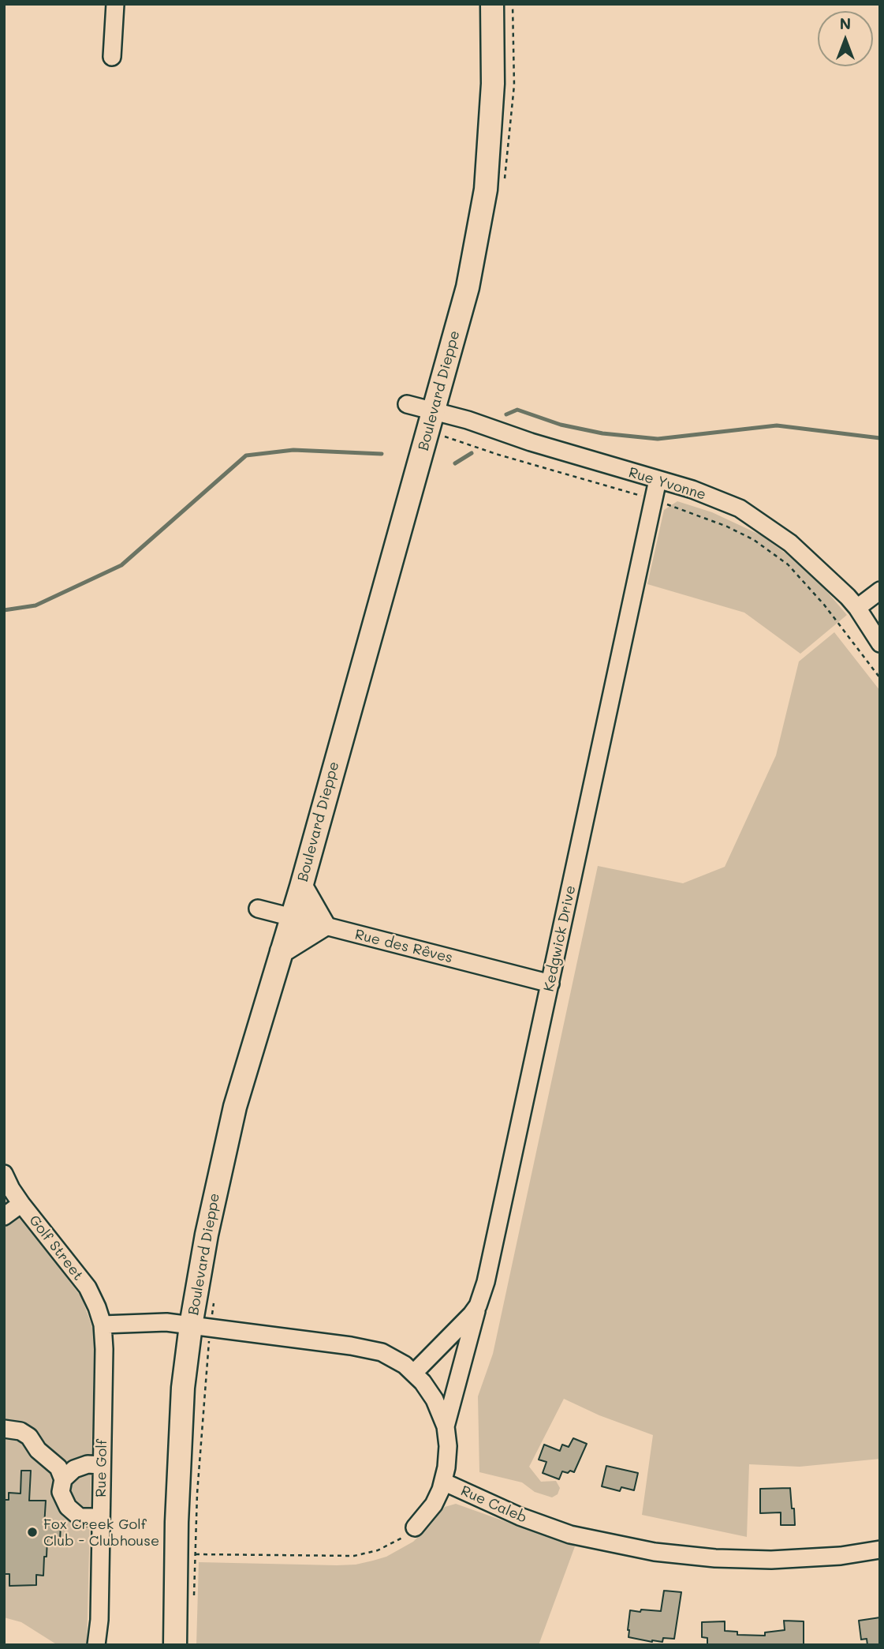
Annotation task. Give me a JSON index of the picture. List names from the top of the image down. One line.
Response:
{"streets":{"main road":["Boulevard Dieppe"],"street":["Rue Yvonne","Kedgwick Drive","Rue des Rêves","Golf Street","Rue Golf","Rue Caleb"]},"crossings":[["Boulevard Dieppe","Rue Yvonne"],["Boulevard Dieppe","Rue des Rêves"],["Boulevard Dieppe","Rue Caleb"],["Rue Yvonne","Kedgwick Drive"],["Kedgwick Drive","Rue des Rêves"],["Kedgwick Drive","Rue Caleb"],["Golf Street","Rue Golf"],["Golf Street","Rue Caleb"],["Rue Golf","Rue Caleb"]],"places":["Fox Creek Golf Club - Clubhouse"],"north":"top"}
